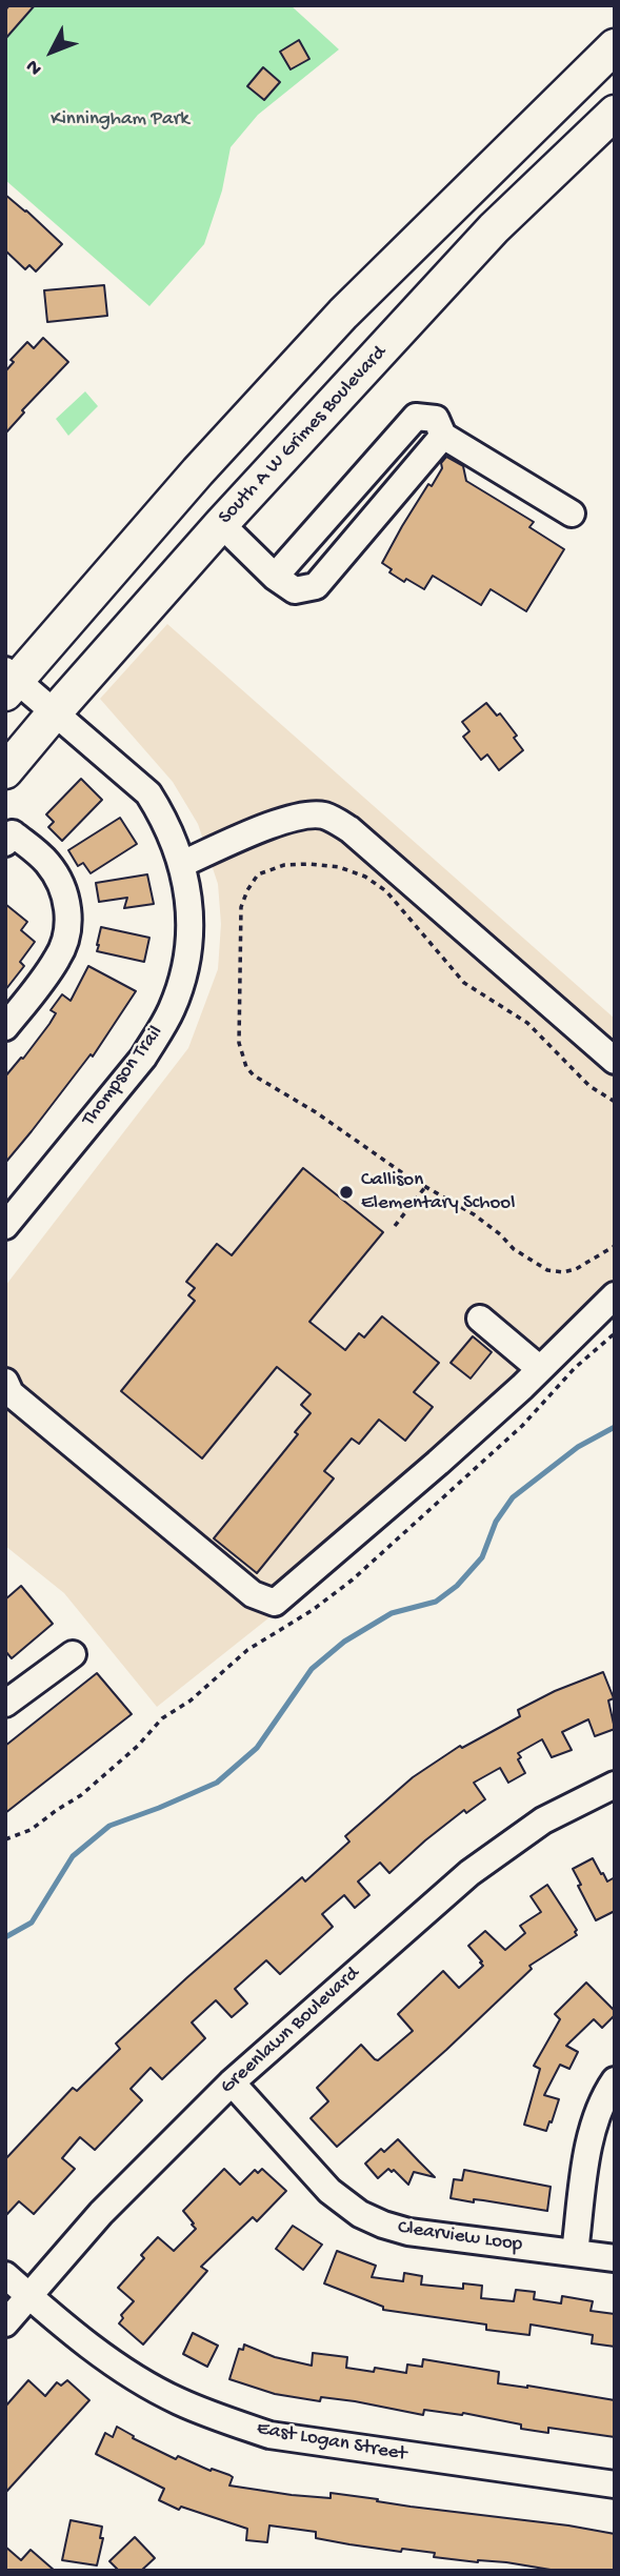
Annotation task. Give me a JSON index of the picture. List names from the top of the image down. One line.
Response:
{"streets":{"main road":["South A W Grimes Boulevard"],"street":["Thompson Trail","Greenlawn Boulevard","Clearview Loop","East Logan Street"]},"crossings":[["South A W Grimes Boulevard","Thompson Trail"],["Greenlawn Boulevard","Clearview Loop"],["Greenlawn Boulevard","East Logan Street"]],"parks":["Kinningham Park"],"places":["Callison Elementary School"],"north":"bottom left"}
